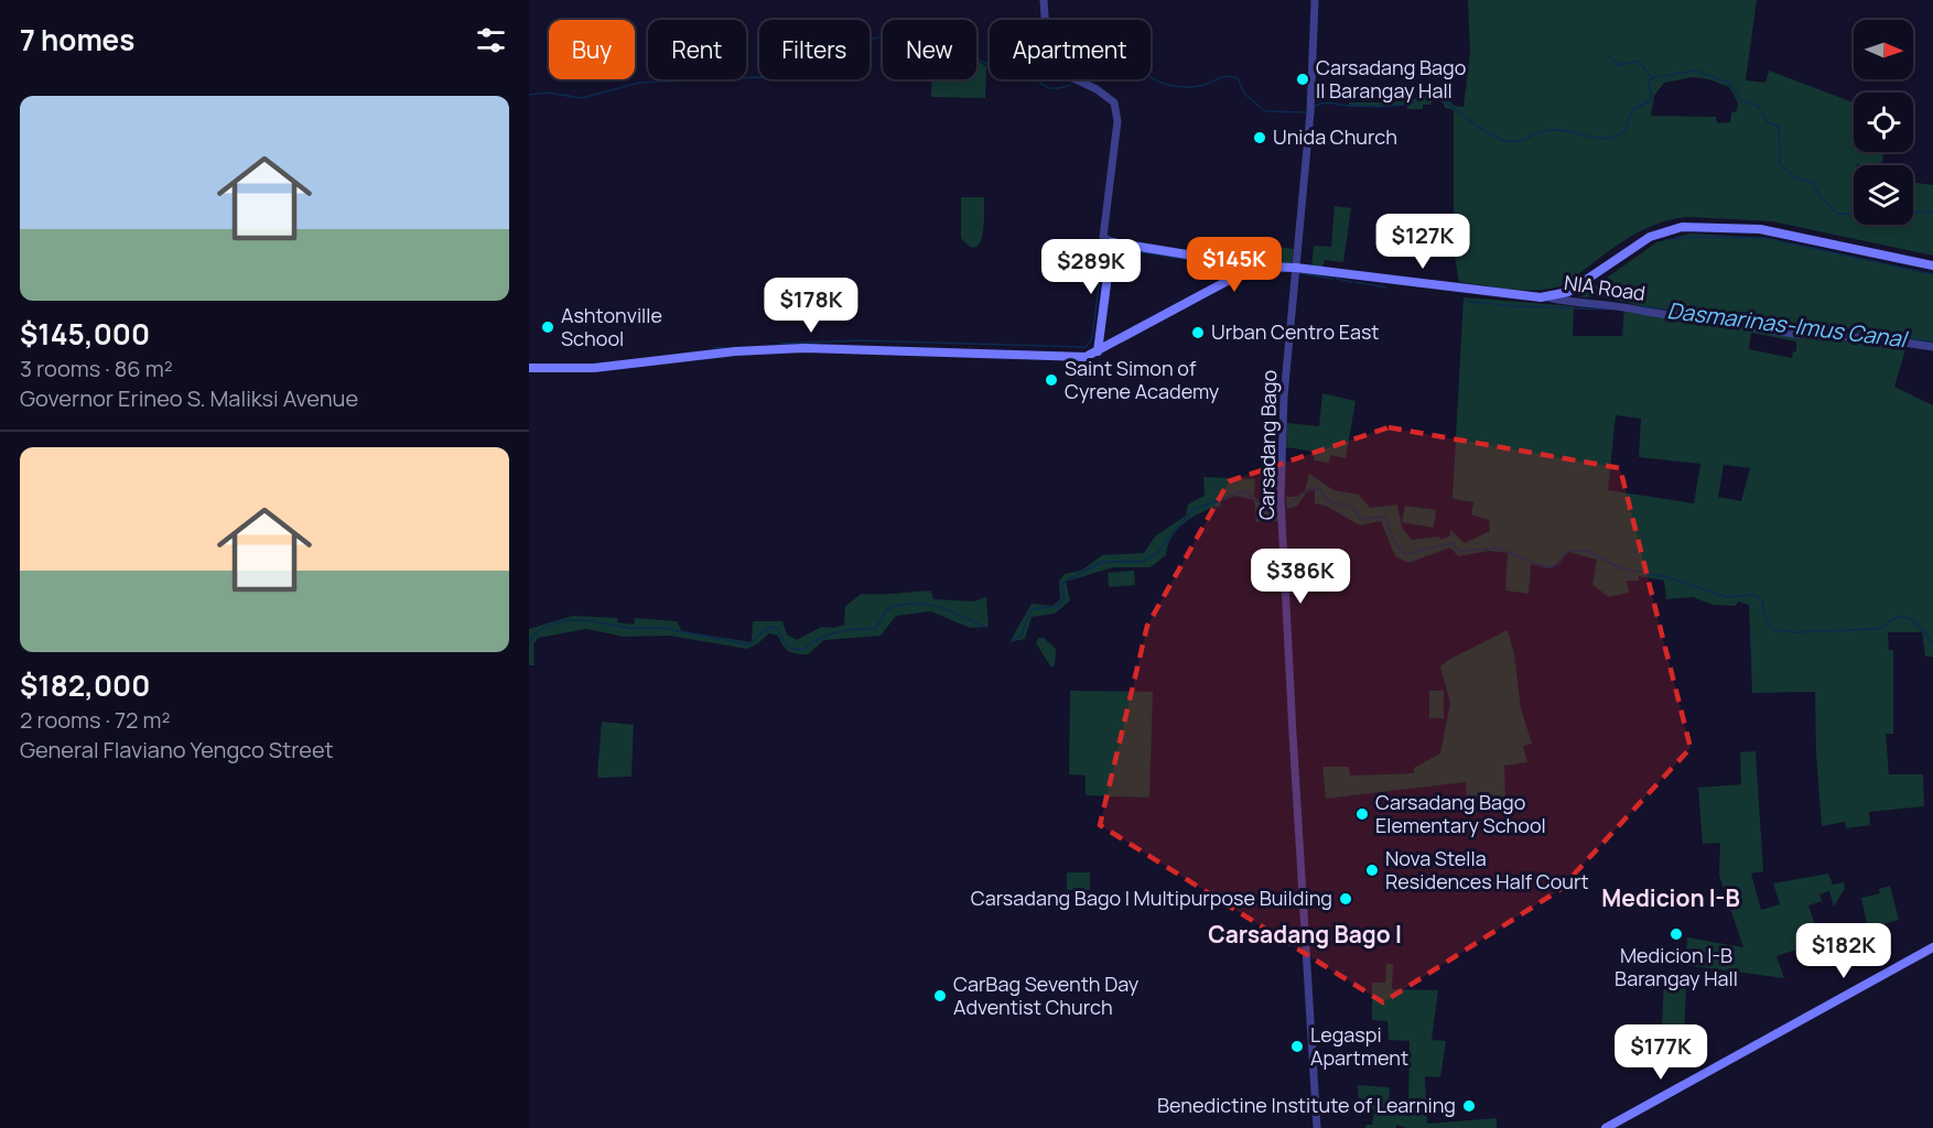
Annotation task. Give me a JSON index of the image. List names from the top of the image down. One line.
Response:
{"streets":{"street":["NIA Road","Carsadang Bago"]},"districts":["Medicion I-B","Carsadang Bago I"],"water":["Dasmarinas-Imus Canal"],"places":["Carsadang Bago II Barangay Hall","Unida Church","Ashtonville School","Urban Centro East","Saint Simon of Cyrene Academy","Carsadang Bago Elementary School","Nova Stella Residences Half Court","Carsadang Bago I Multipurpose Building","Medicion I-B Barangay Hall","CarBag Seventh Day Adventist Church","Legaspi Apartment","Benedictine Institute of Learning"],"north":"right","page":{"heading":"7 homes","chip":["Buy","Rent","Filters","New","Apartment"],"list":[{"name":"$145,000","note":"3 rooms · 86 m² · Governor Erineo S. Maliksi Avenue"},{"name":"$182,000","note":"2 rooms · 72 m² · General Flaviano Yengco Street"}],"price":["$127K","$145K","$289K","$178K","$386K","$182K","$177K"]}}
